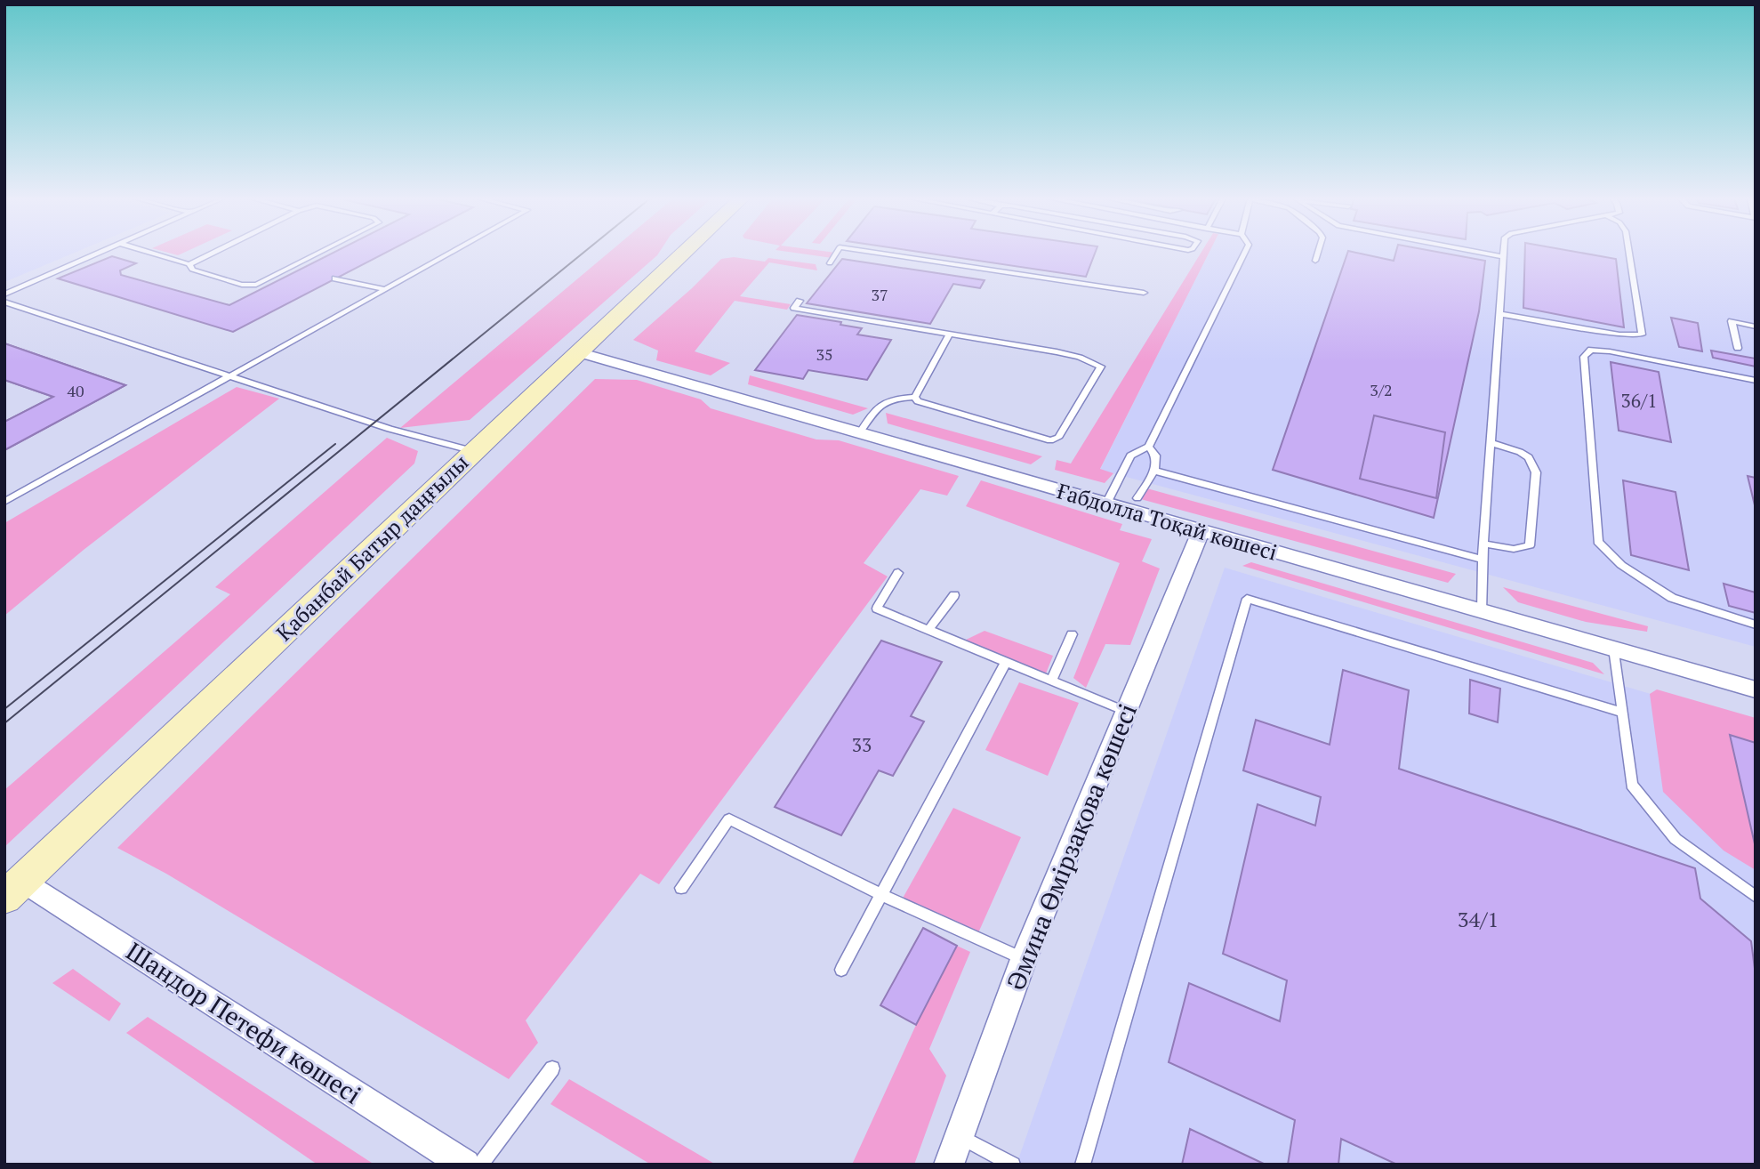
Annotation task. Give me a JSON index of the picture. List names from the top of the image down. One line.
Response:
{"streets":{"main road":["Қабанбай Батыр даңғылы"],"street":["Ғабдолла Тоқай көшесі","Әмина Өмірзақова көшесі","Шандор Петефи көшесі"]},"crossings":[["Ғабдолла Тоқай көшесі","Қабанбай Батыр даңғылы"],["Ғабдолла Тоқай көшесі","Әмина Өмірзақова көшесі"],["Қабанбай Батыр даңғылы","Шандор Петефи көшесі"]],"house_numbers":["37","35","3/2","40","36/1","33","34/1"]}
